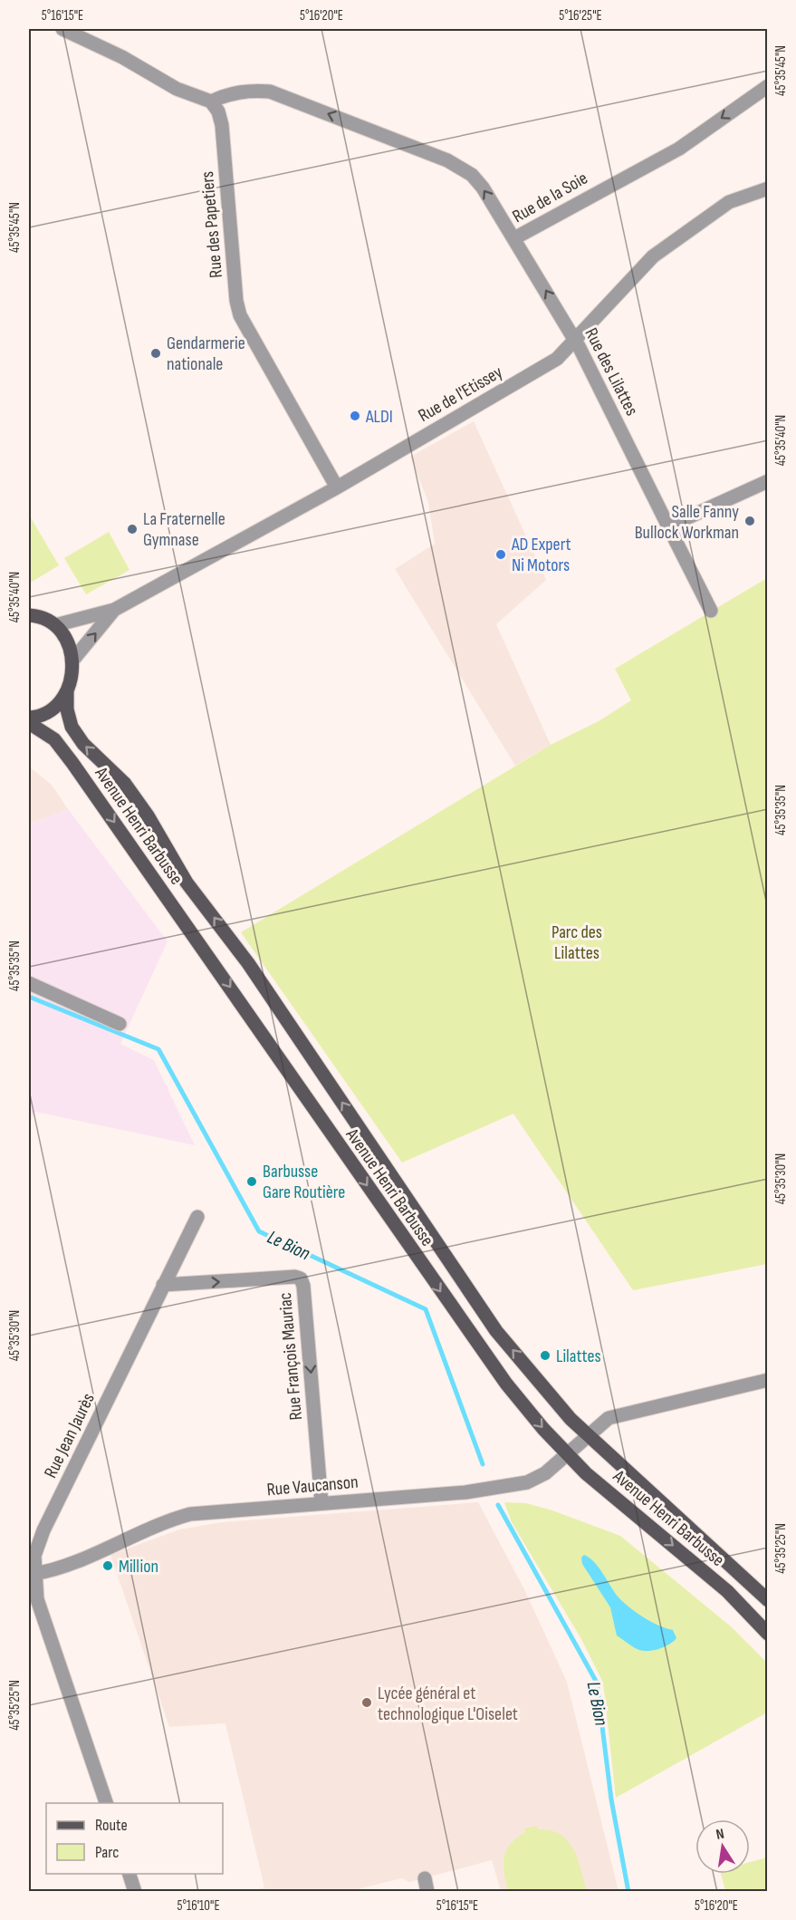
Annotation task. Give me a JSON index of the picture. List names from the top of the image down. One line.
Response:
{"streets":{"main road":["Avenue Henri Barbusse"],"street":["Rue de la Soie","Rue des Papetiers","Rue des Lilattes","Rue de l'Etissey","Rue François Mauriac","Rue Jean Jaurès","Rue Vaucanson"]},"crossings":[["Rue de la Soie","Rue des Papetiers"],["Rue de la Soie","Rue des Lilattes"],["Rue des Papetiers","Rue de l'Etissey"],["Rue des Lilattes","Rue de l'Etissey"],["Rue de l'Etissey","Avenue Henri Barbusse"],["Avenue Henri Barbusse","Rue Vaucanson"],["Rue François Mauriac","Rue Jean Jaurès"],["Rue François Mauriac","Rue Vaucanson"],["Rue Jean Jaurès","Rue Vaucanson"]],"one_way":["Rue de la Soie"],"water":["Le Bion"],"parks":["Parc des Lilattes"],"places":["Gendarmerie nationale","ALDI","Salle Fanny Bullock Workman","La Fraternelle Gymnase","AD Expert Ni Motors","Barbusse Gare Routière","Lilattes","Million","Lycée général et technologique L'Oiselet"],"legend":["Route","Parc"],"north":"top","coordinates":["5°16'15\"E","5°16'20\"E","5°16'25\"E","45°35'45\"N","45°35'40\"N","45°35'35\"N","45°35'30\"N","45°35'25\"N","5°16'10\"E"]}
